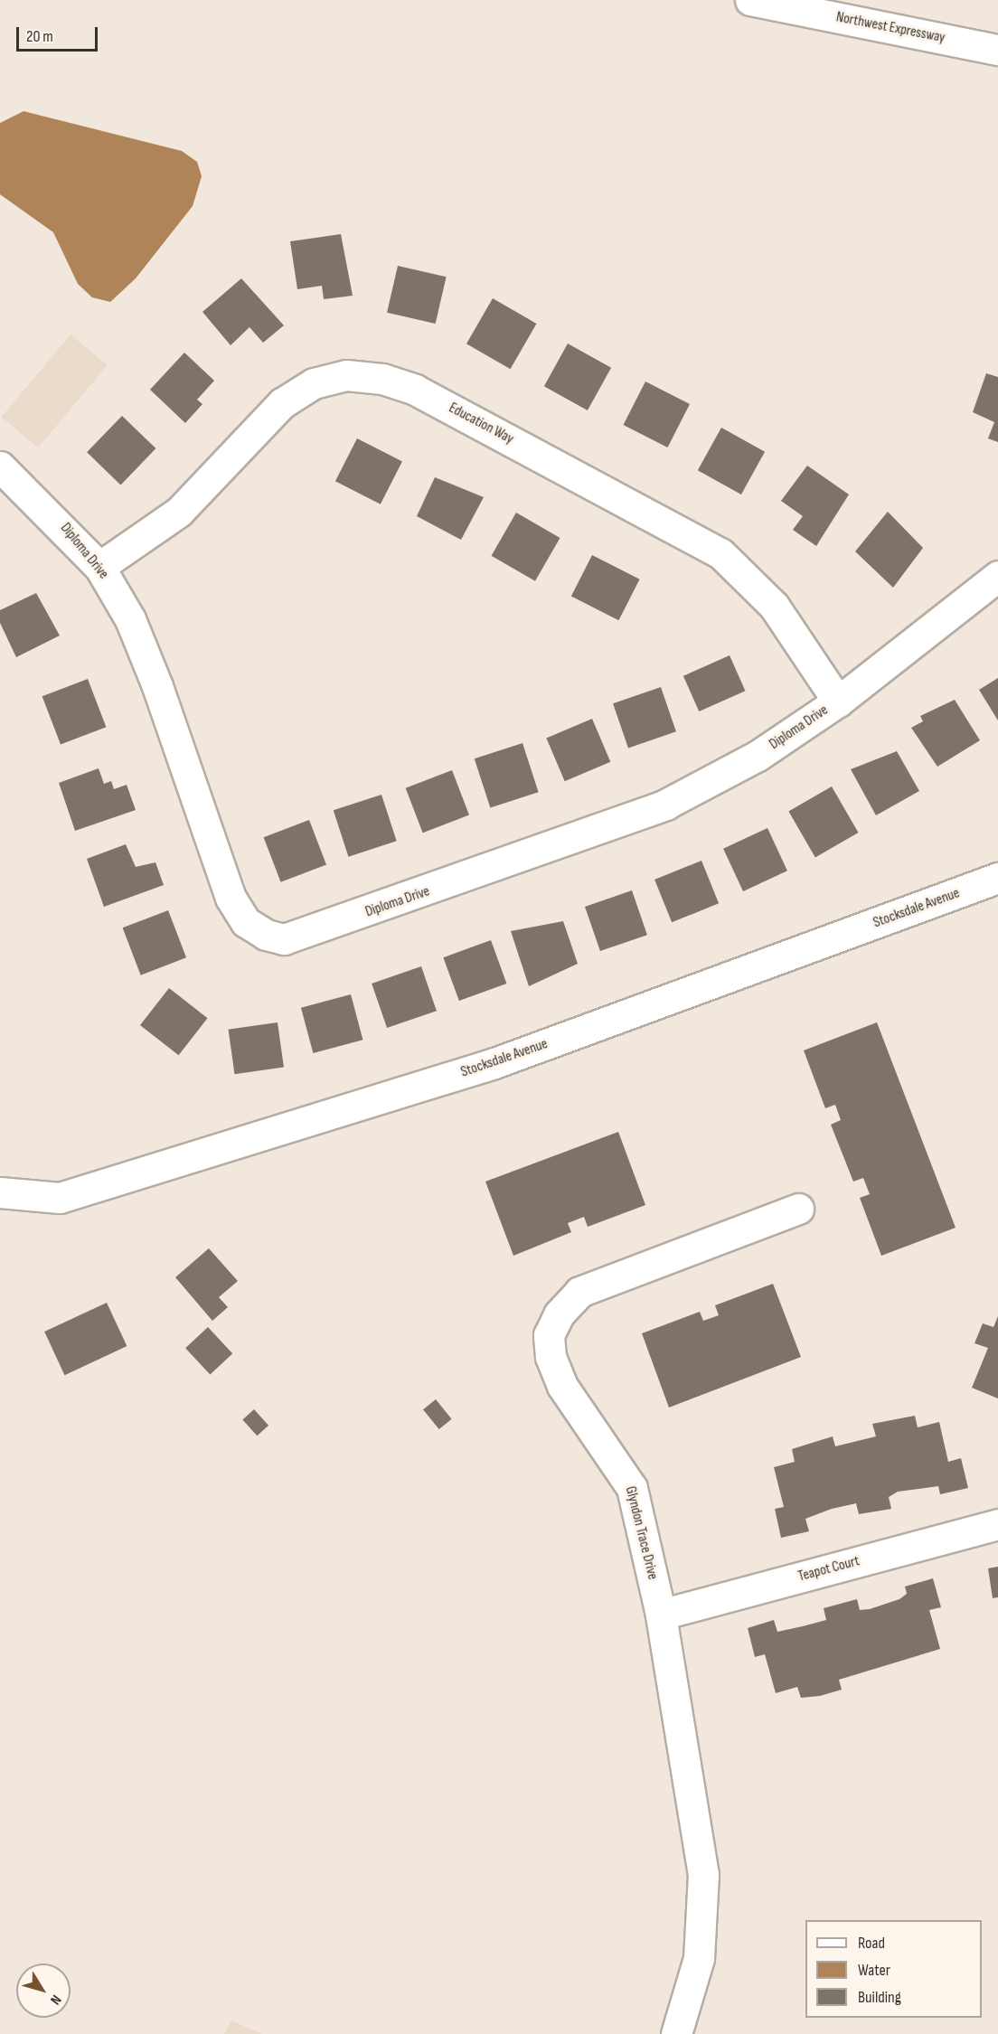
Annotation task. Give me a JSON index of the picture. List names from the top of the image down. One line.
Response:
{"streets":{"main road":["Northwest Expressway","Education Way","Diploma Drive","Stocksdale Avenue","Glyndon Trace Drive","Teapot Court"]},"crossings":[["Education Way","Diploma Drive"],["Glyndon Trace Drive","Teapot Court"]],"legend":["Road","Water","Building"],"scale_bar":"20 m","north":"bottom right"}
